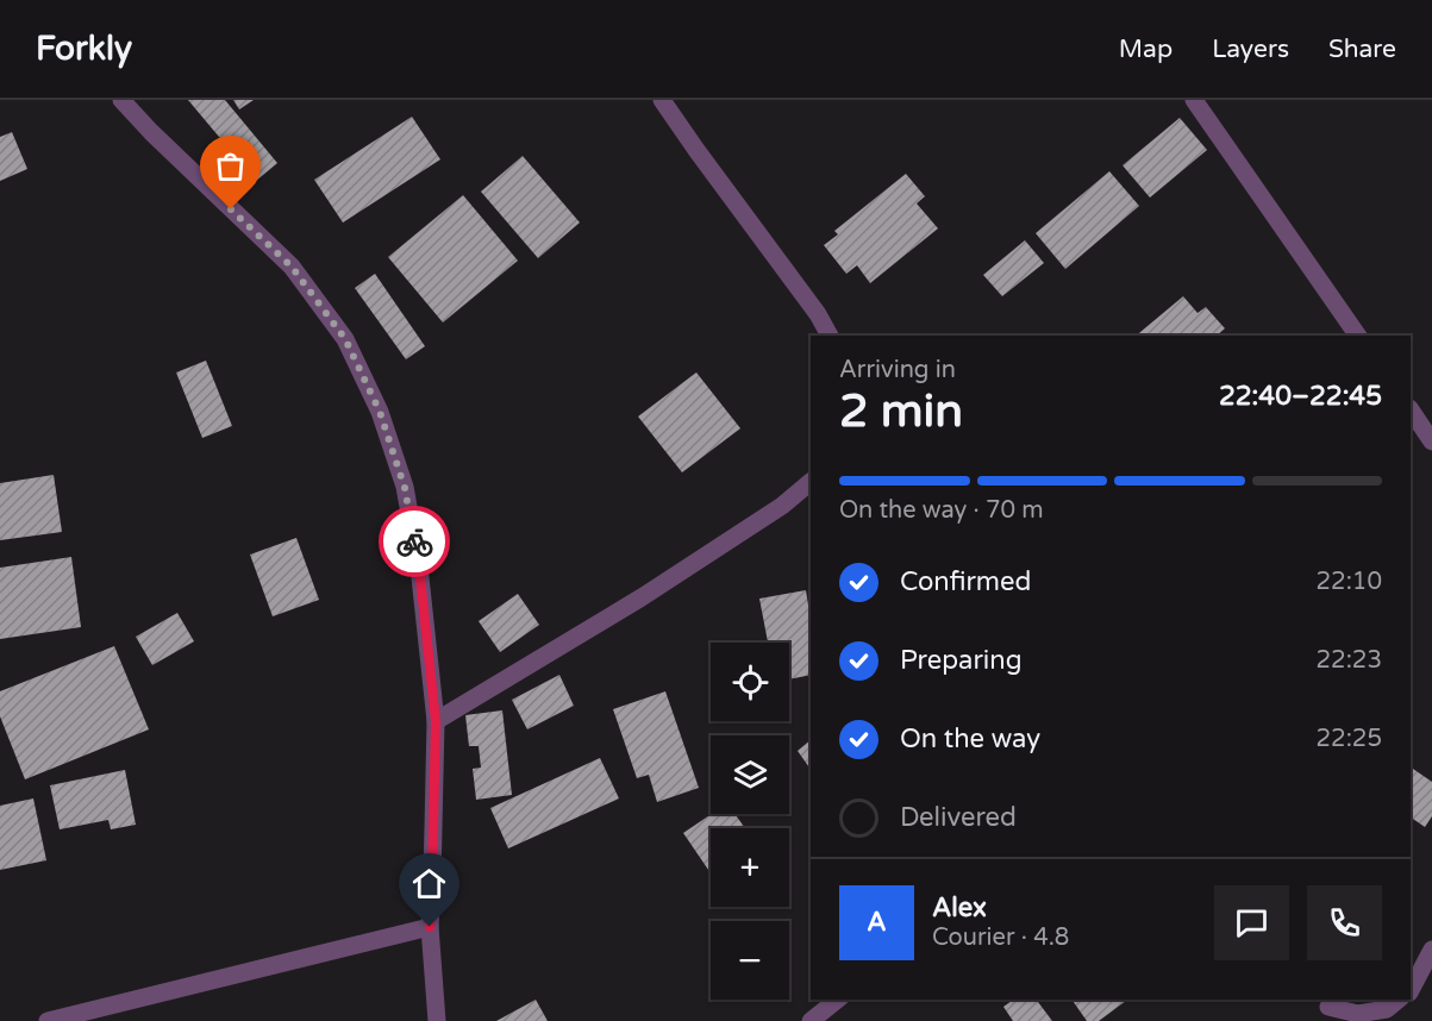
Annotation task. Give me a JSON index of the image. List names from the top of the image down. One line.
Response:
{"page":{"header":"Forkly","nav":["Map","Layers","Share"],"heading":["2 min","Arriving in","22:40–22:45"],"panel":["Alex","Courier · 4.8"],"bar":"On the way · 70 m","list":[["Confirmed","22:10"],["Preparing","22:23"],["On the way","22:25"],"Delivered"],"map_buttons":["+","−"],"round":"A"}}
